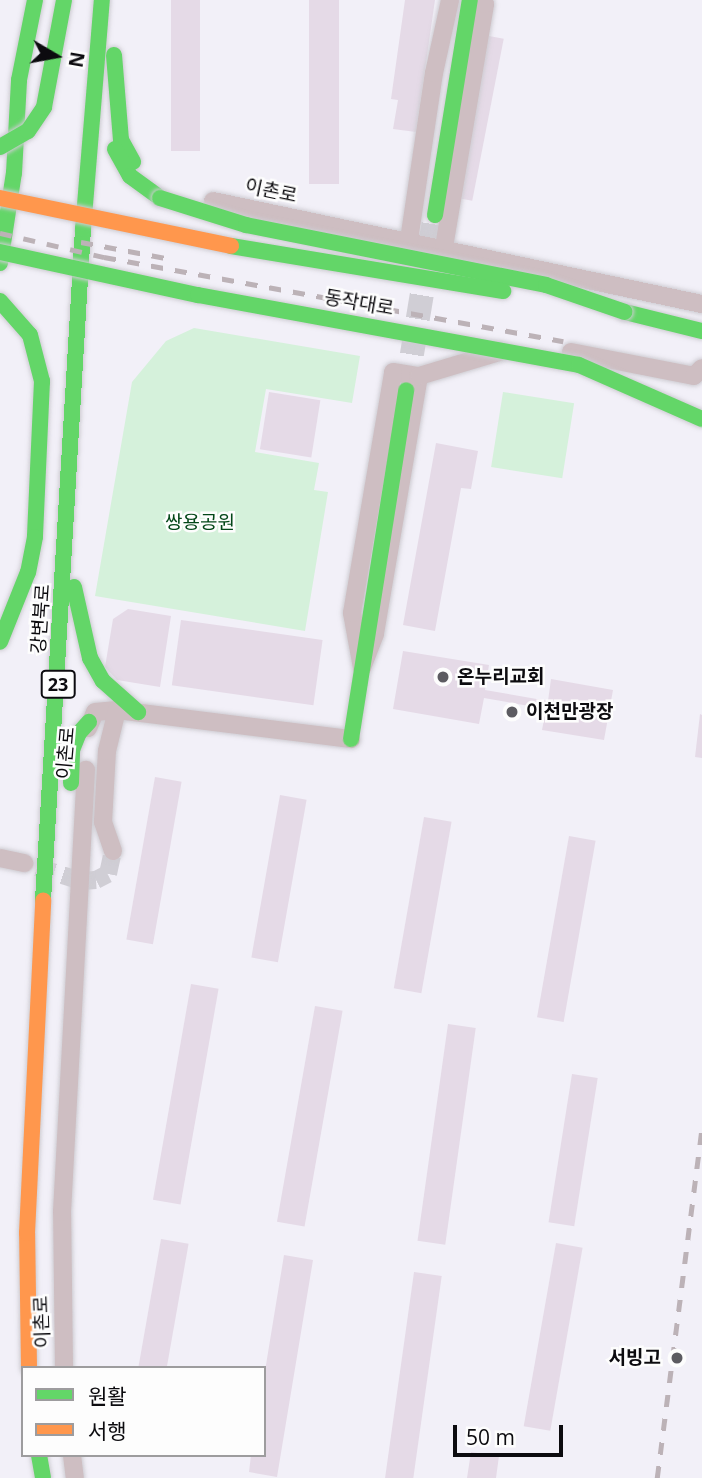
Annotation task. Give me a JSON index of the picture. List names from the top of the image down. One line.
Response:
{"streets":{"main road":["이촌로","동작대로","강변북로","23"]},"parks":["쌍용공원"],"places":["온누리교회","이천만광장","서빙고"],"legend":["원활","서행"],"scale_bar":"50 m","north":"right"}
